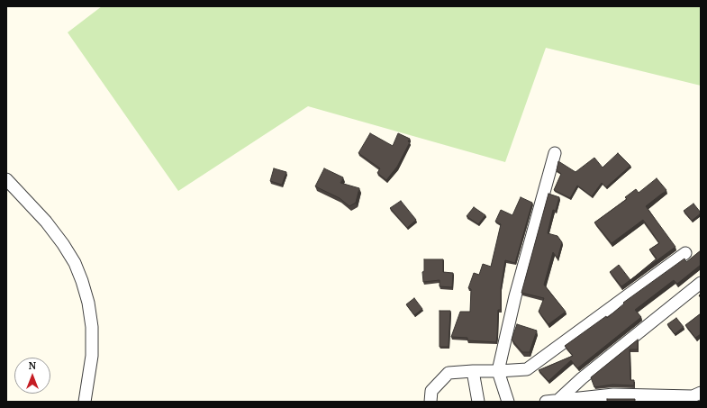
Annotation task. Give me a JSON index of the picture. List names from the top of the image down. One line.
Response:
{"north":"top"}
